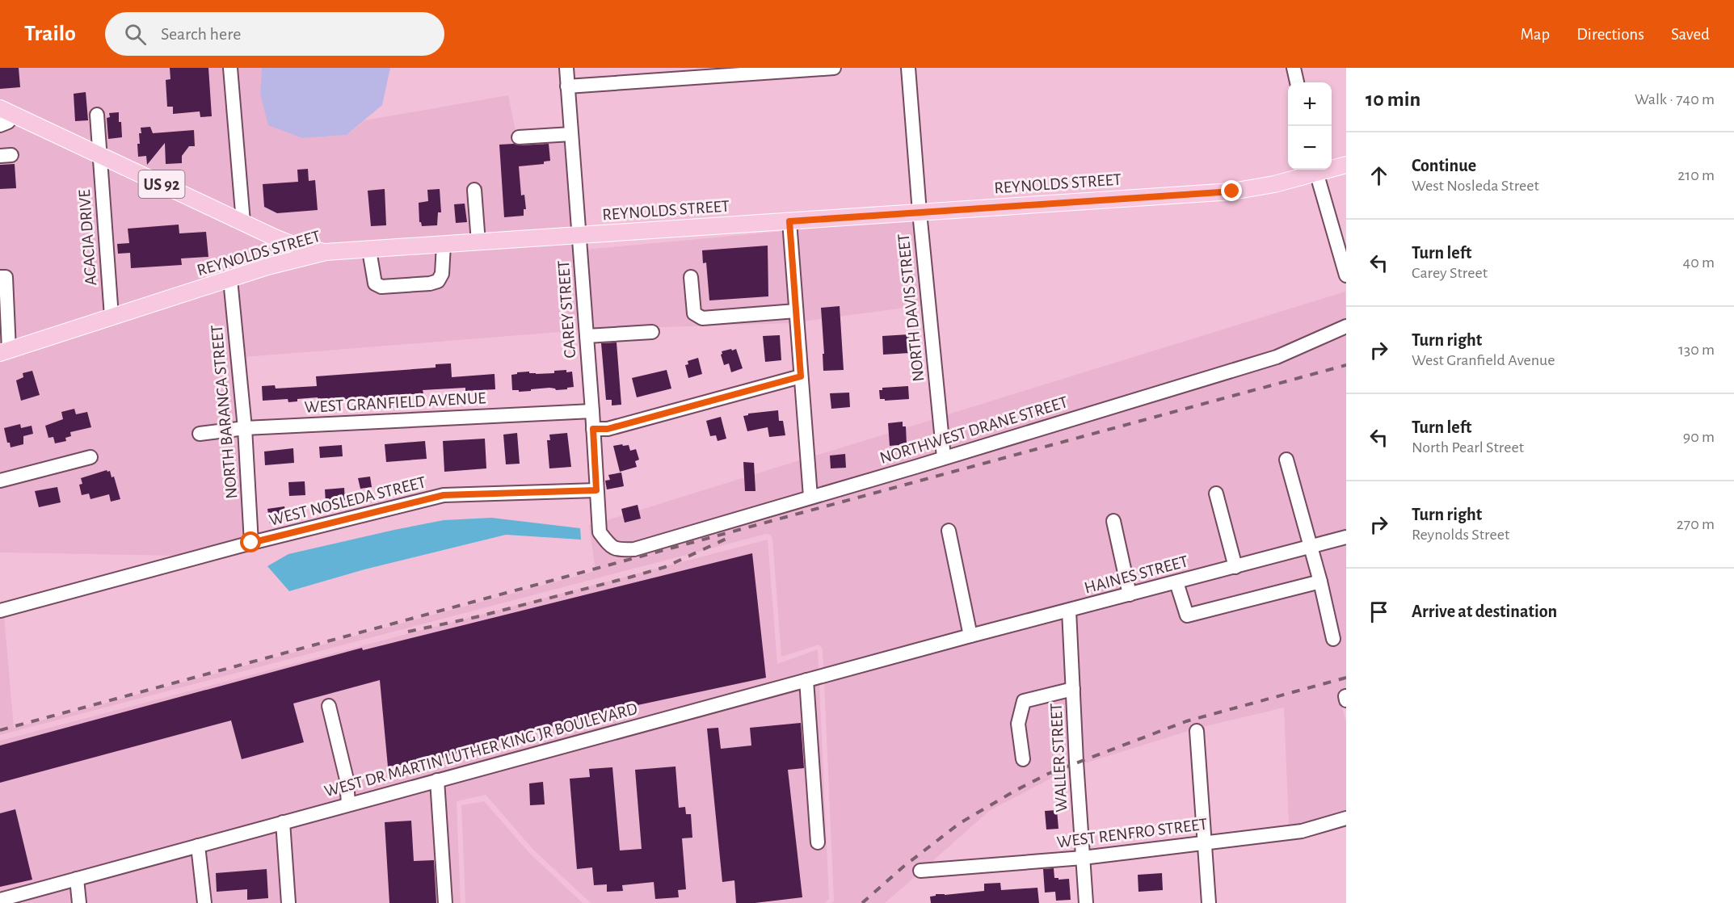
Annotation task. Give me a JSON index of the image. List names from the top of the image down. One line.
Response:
{"streets":{"main road":["REYNOLDS STREET","US 92"],"street":["ACACIA DRIVE","NORTH DAVIS STREET","CAREY STREET","WEST GRANFIELD AVENUE","NORTH BARANCA STREET","NORTHWEST DRANE STREET","WEST NOSLEDA STREET","HAINES STREET","WEST DR MARTIN LUTHER KING JR BOULEVARD","WALLER STREET","WEST RENFRO STREET"]},"crossings":[["REYNOLDS STREET","US 92"],["REYNOLDS STREET","ACACIA DRIVE"],["REYNOLDS STREET","NORTH DAVIS STREET"],["REYNOLDS STREET","CAREY STREET"],["REYNOLDS STREET","NORTH BARANCA STREET"],["US 92","ACACIA DRIVE"],["NORTH DAVIS STREET","NORTHWEST DRANE STREET"],["CAREY STREET","WEST GRANFIELD AVENUE"],["CAREY STREET","NORTHWEST DRANE STREET"],["CAREY STREET","WEST NOSLEDA STREET"],["WEST GRANFIELD AVENUE","NORTH BARANCA STREET"],["NORTH BARANCA STREET","WEST NOSLEDA STREET"],["HAINES STREET","WEST DR MARTIN LUTHER KING JR BOULEVARD"],["HAINES STREET","WALLER STREET"],["WALLER STREET","WEST RENFRO STREET"]],"page":{"header":"Trailo","search":"Search here","nav":["Map","Directions","Saved"],"heading":["10 min","Walk · 740 m"],"map_buttons":["+","−"],"list":[["Continue","West Nosleda Street","210 m"],["Turn left","Carey Street","40 m"],["Turn right","West Granfield Avenue","130 m"],["Turn left","North Pearl Street","90 m"],["Turn right","Reynolds Street","270 m"],"Arrive at destination"]}}
